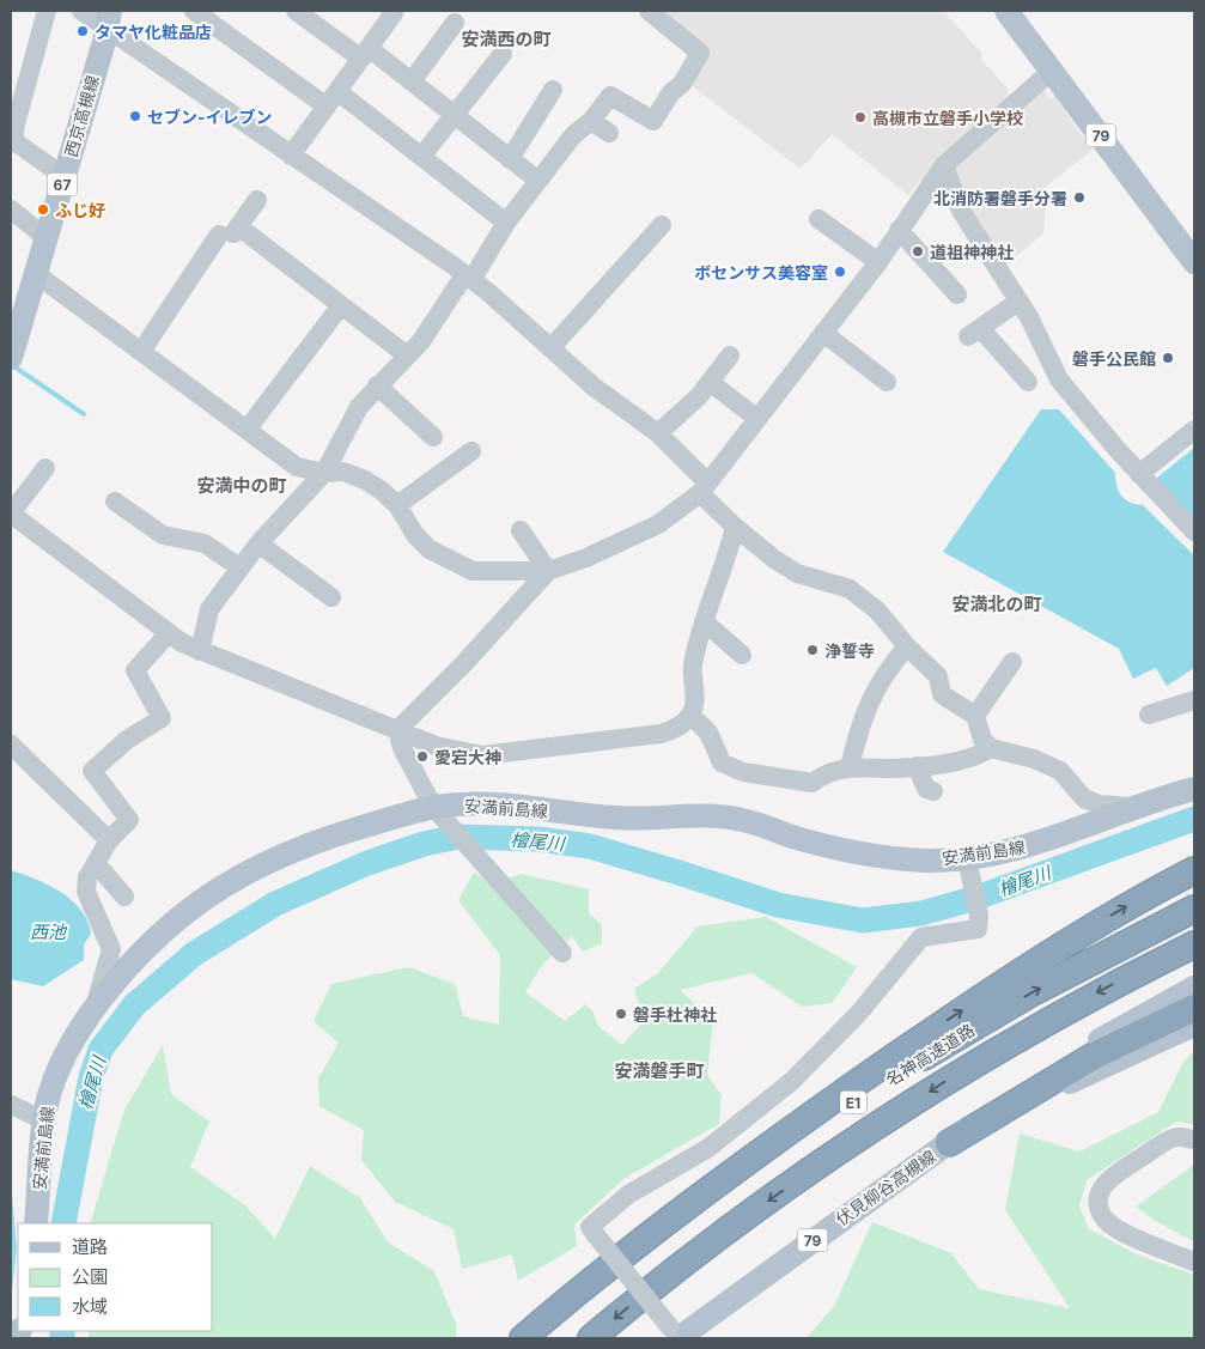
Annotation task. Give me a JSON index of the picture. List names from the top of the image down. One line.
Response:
{"streets":{"highway":["名神高速道路","E1"],"main road":["西京高槻線","79","67","安満前島線","伏見柳谷高槻線"]},"districts":["安満西の町","安満中の町","安満北の町","安満磐手町"],"water":["檜尾川","西池"],"places":["タマヤ化粧品店","セブン-イレブン","高槻市立磐手小学校","北消防署磐手分署","ふじ好","道祖神神社","ボセンサス美容室","磐手公民館","浄誓寺","愛宕大神","磐手杜神社"],"legend":["道路","公園","水域"]}
